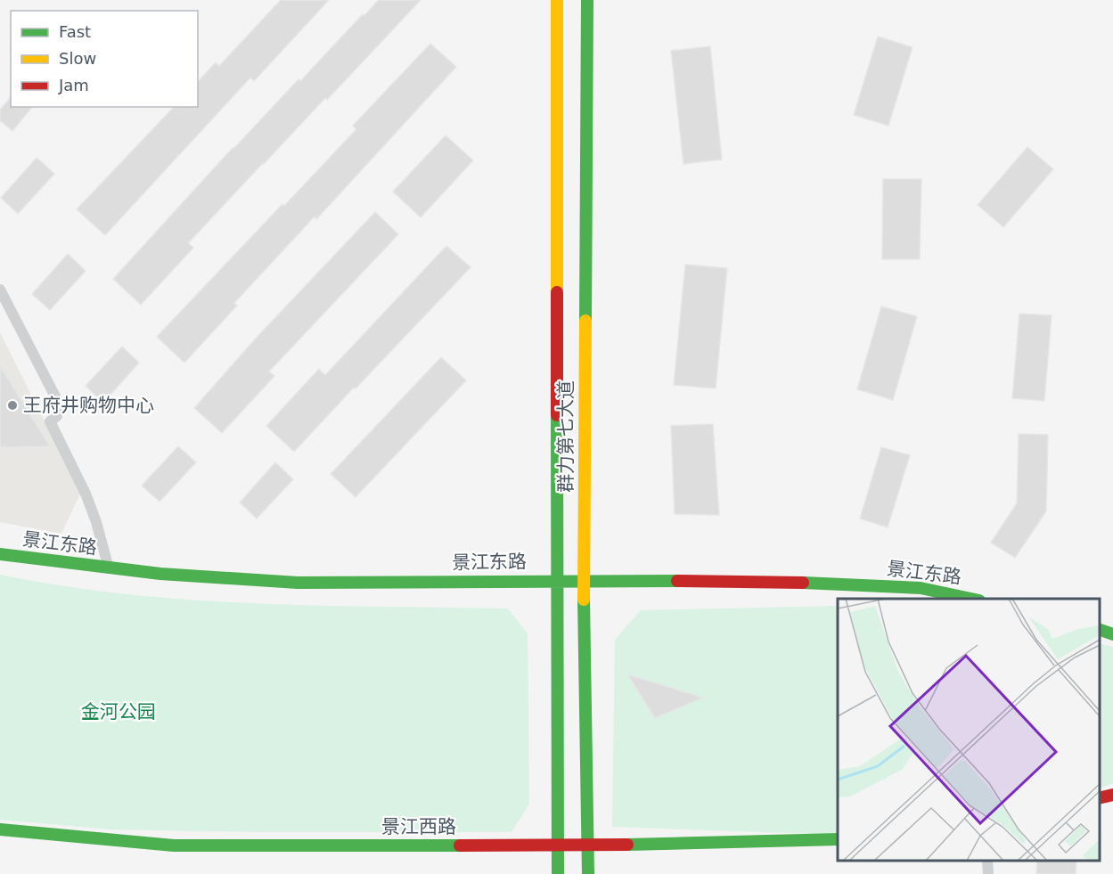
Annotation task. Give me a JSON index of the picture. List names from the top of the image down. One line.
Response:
{"streets":{"main road":["群力第七大道","景江东路","景江西路"]},"crossings":[["群力第七大道","景江东路"],["群力第七大道","景江西路"]],"parks":["金河公园"],"places":["王府井购物中心"],"legend":["Fast","Slow","Jam"]}
